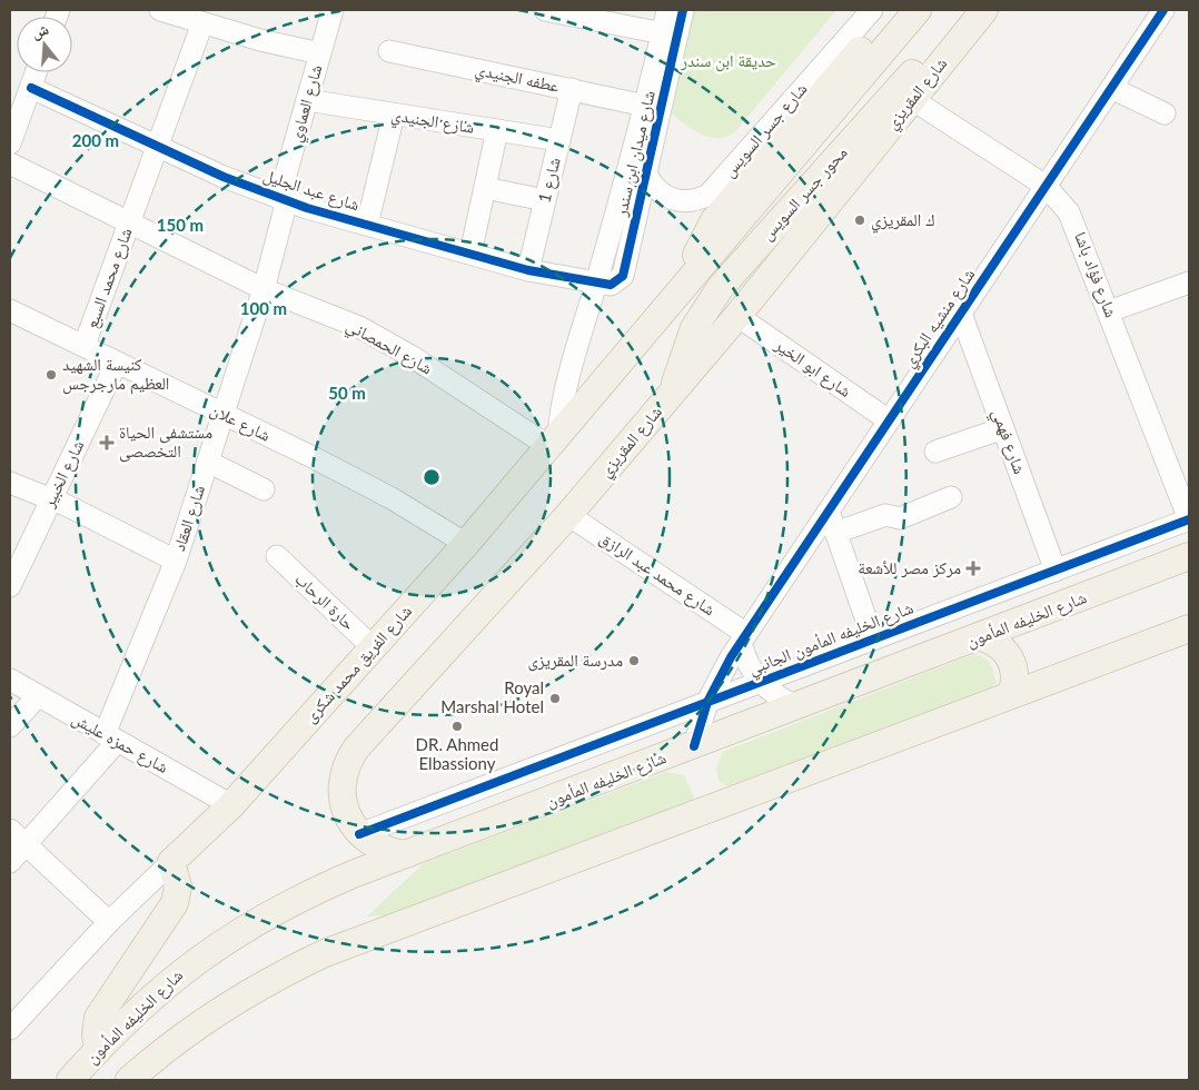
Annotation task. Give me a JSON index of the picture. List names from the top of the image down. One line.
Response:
{"streets":{"main road":["شارع المقريزي","محور جسر السويس","شارع الخليفه المأمون","شارع الفريق محمد شكرى"],"street":["عطفه الجنيدي","شارع العماوي","شارع الجنيدي","شارع جسر السويس","شارع ميدان ابن سندر","شارع 1","شارع عبد الجليل","شارع فؤاد باشا","شارع محمد السبع","شارع منشيه البكري","شارع الحمصاني","شارع ابو الخير","شارع علان","شارع فهمي","شارع الخبير","شارع العقاد","شارع محمد عبد الرازق","حارة الرحاب","شارع الخليفه المأمون الجانبي","شارع حمزه عليش"]},"crossings":[["عطفه الجنيدي","شارع ميدان ابن سندر"],["عطفه الجنيدي","شارع 1"],["شارع المقريزي","محور جسر السويس"],["شارع المقريزي","شارع فؤاد باشا"],["شارع المقريزي","شارع ابو الخير"],["شارع المقريزي","شارع محمد عبد الرازق"],["شارع المقريزي","شارع الخليفه المأمون"],["شارع المقريزي","شارع الخليفه المأمون الجانبي"],["شارع العماوي","شارع الجنيدي"],["شارع العماوي","شارع عبد الجليل"],["شارع العماوي","شارع العقاد"],["شارع الجنيدي","شارع 1"],["شارع جسر السويس","شارع ميدان ابن سندر"],["شارع ميدان ابن سندر","شارع عبد الجليل"],["شارع ميدان ابن سندر","شارع الحمصاني"],["شارع ميدان ابن سندر","شارع الفريق محمد شكرى"],["شارع 1","شارع عبد الجليل"],["شارع عبد الجليل","شارع محمد السبع"],["شارع عبد الجليل","شارع العقاد"],["شارع فؤاد باشا","شارع منشيه البكري"],["شارع فؤاد باشا","شارع الخليفه المأمون الجانبي"],["شارع محمد السبع","شارع الحمصاني"],["شارع محمد السبع","شارع علان"],["شارع منشيه البكري","شارع ابو الخير"],["شارع منشيه البكري","شارع فهمي"],["شارع منشيه البكري","شارع محمد عبد الرازق"],["شارع منشيه البكري","شارع الخليفه المأمون"],["شارع منشيه البكري","شارع الخليفه المأمون الجانبي"],["شارع الحمصاني","شارع العقاد"],["شارع الحمصاني","شارع الفريق محمد شكرى"],["شارع علان","شارع الخبير"],["شارع علان","شارع العقاد"],["شارع علان","شارع الفريق محمد شكرى"],["شارع فهمي","شارع الخليفه المأمون الجانبي"],["شارع العقاد","شارع حمزه عليش"],["حارة الرحاب","شارع الفريق محمد شكرى"],["شارع الفريق محمد شكرى","شارع حمزه عليش"]],"parks":["حديقة ابن سندر"],"places":{"other":["ك المقريزي","كنيسة الشهيد العظيم مارجرجس","مدرسة المقريزى","Royal Marshal Hotel","DR. Ahmed Elbassiony"],"health":["مستشفى الحياة التخصصى","مركز مصر للأشعة"]},"north":"top","rings":["200 m","150 m","100 m","50 m"]}
